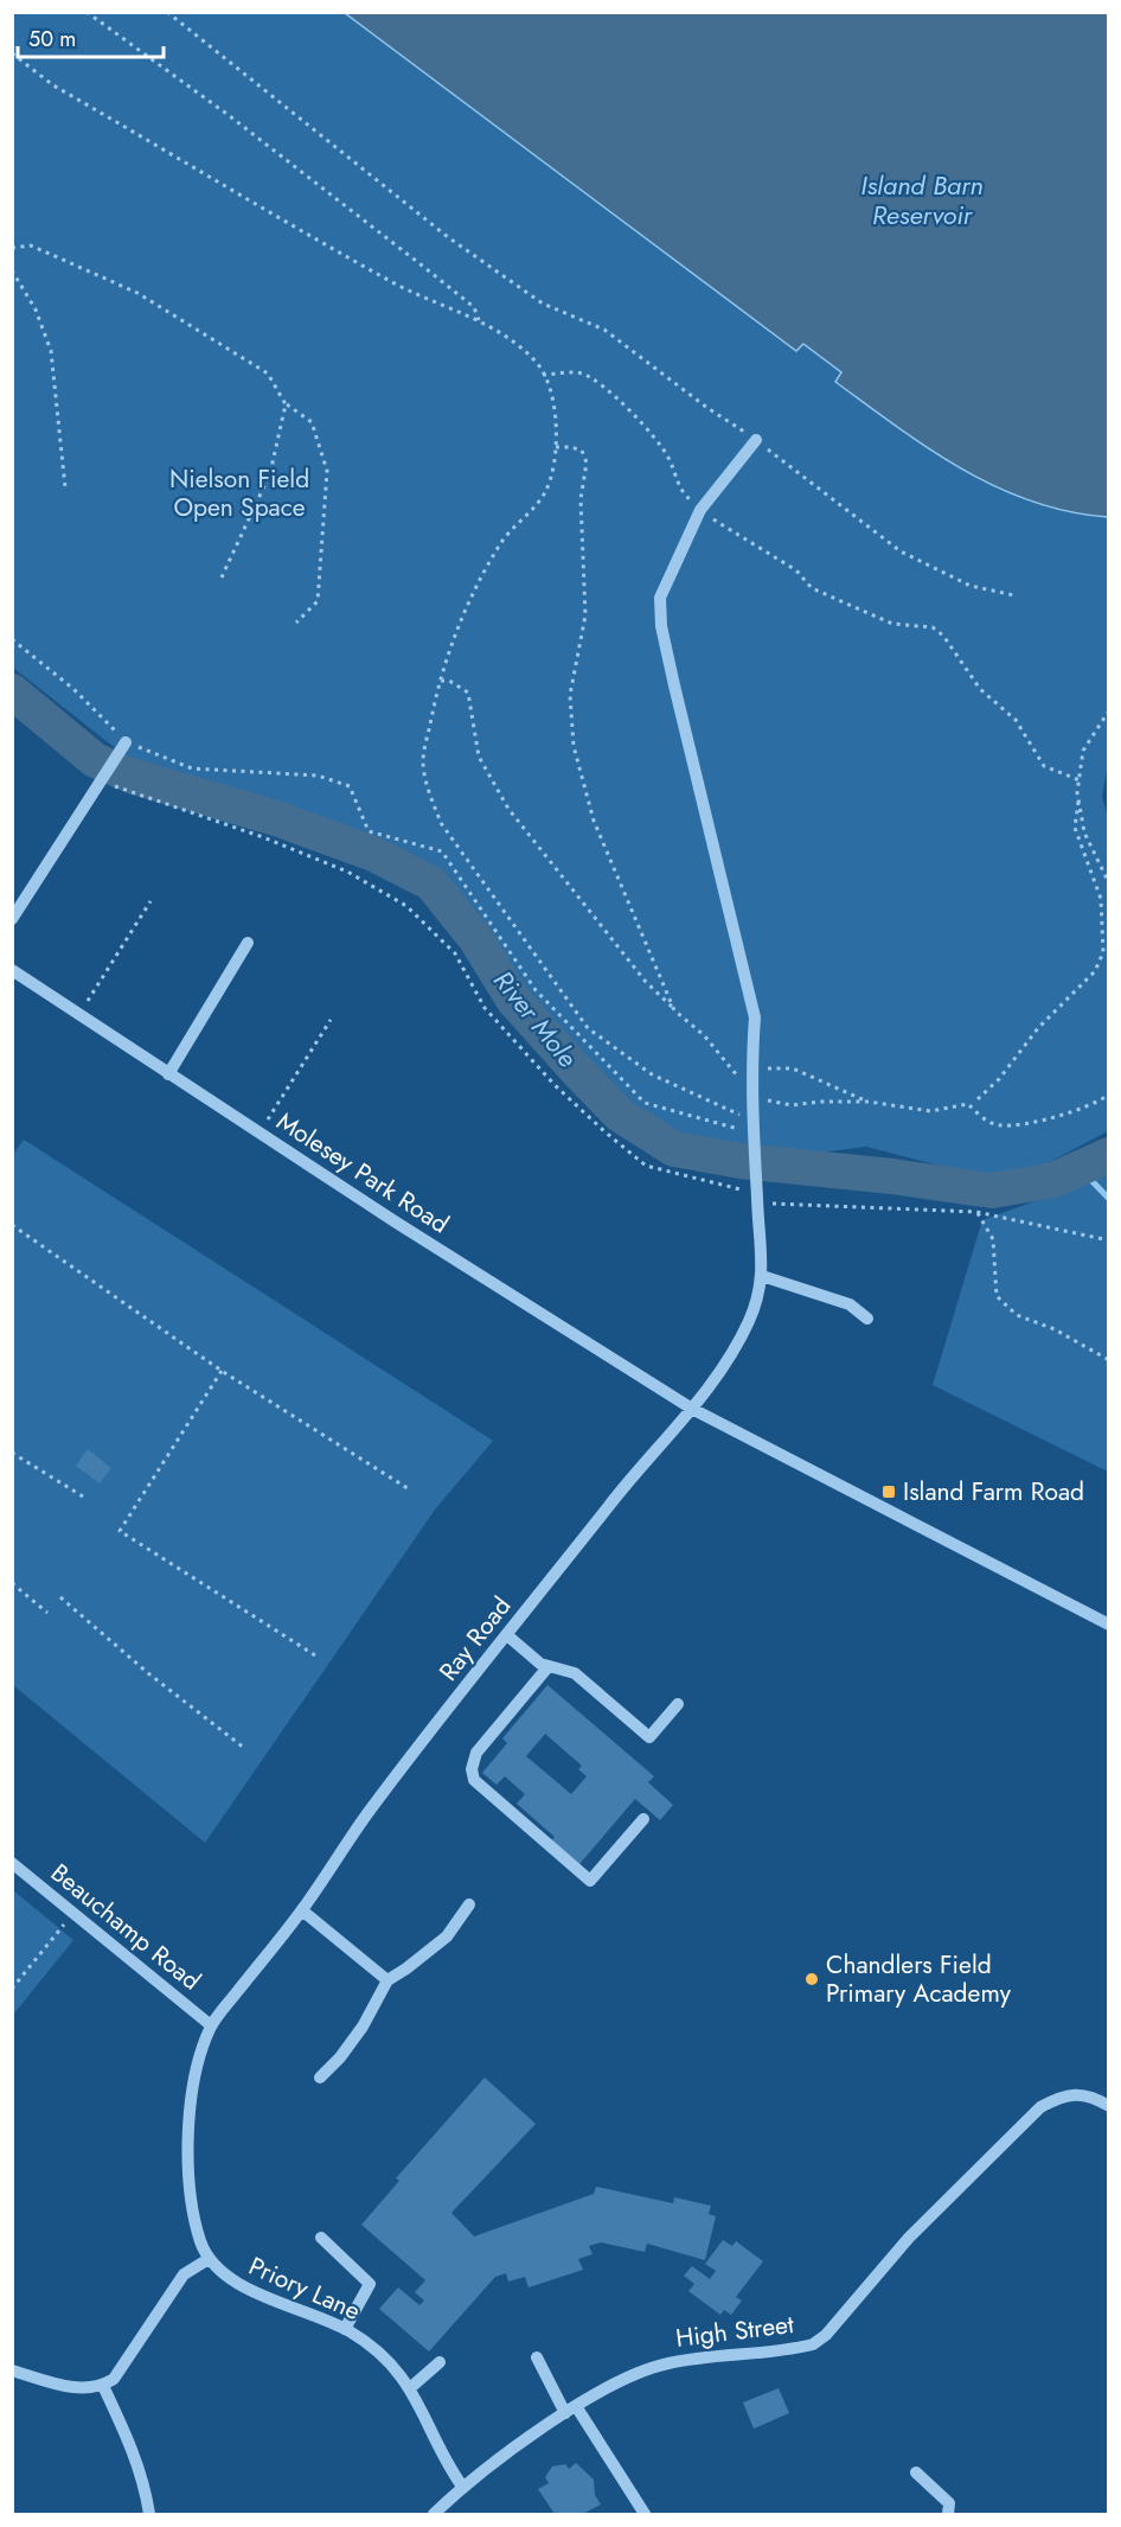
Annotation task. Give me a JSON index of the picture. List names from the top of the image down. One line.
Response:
{"streets":{"street":["Molesey Park Road","Ray Road","Beauchamp Road","Priory Lane","High Street"]},"crossings":[["Molesey Park Road","Ray Road"],["Ray Road","Beauchamp Road"],["Ray Road","Priory Lane"],["Beauchamp Road","Priory Lane"],["Priory Lane","High Street"]],"water":["Island Barn Reservoir","River Mole"],"parks":["Nielson Field Open Space"],"places":{"transit":["Island Farm Road"],"other":["Chandlers Field Primary Academy"]},"scale_bar":"50 m"}
